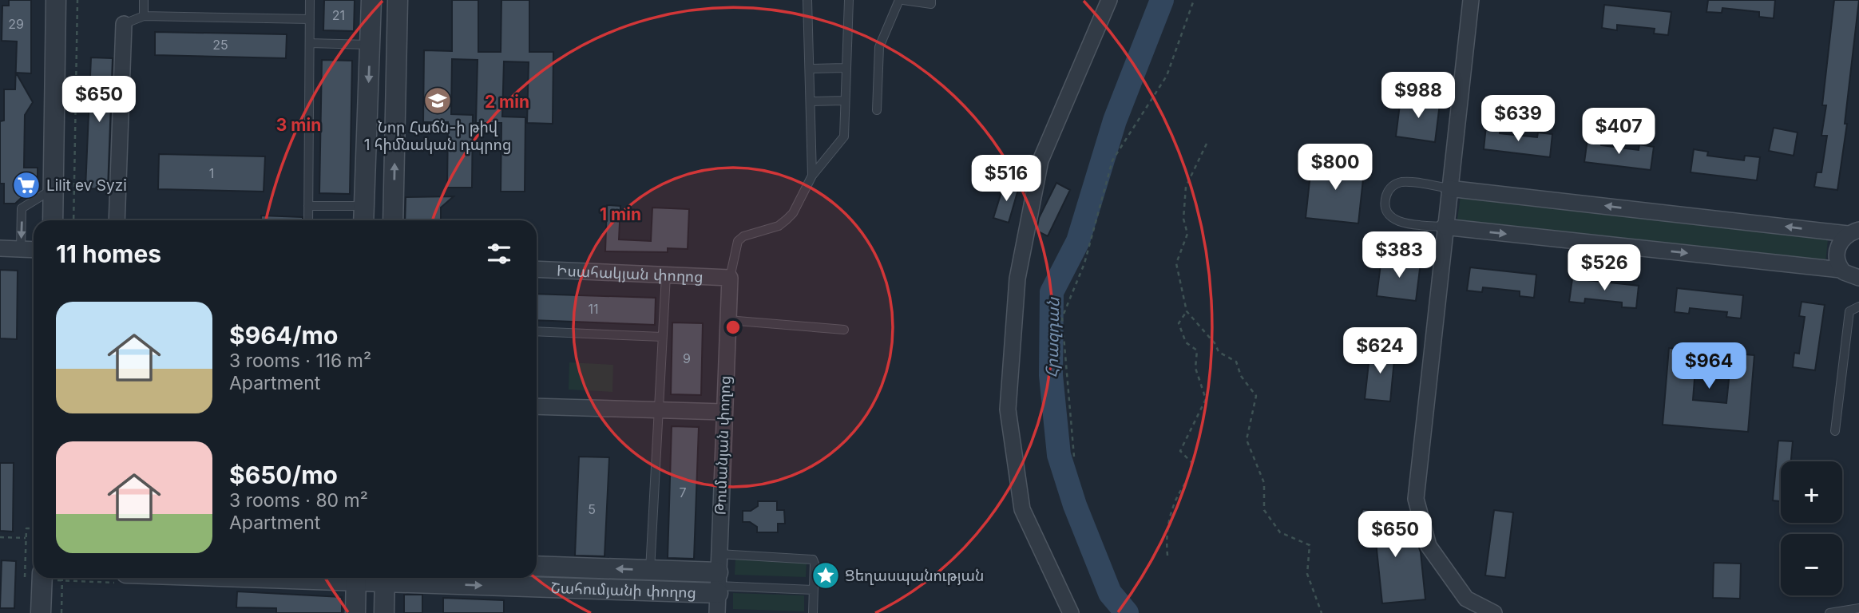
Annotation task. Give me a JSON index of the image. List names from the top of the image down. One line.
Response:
{"streets":{"street":["Իսահակյան փողոց","Թումանյան փողոց","Շահումյանի փողոց"]},"crossings":[["Իսահակյան փողոց","Թումանյան փողոց"],["Թումանյան փողոց","Շահումյանի փողոց"]],"water":["Հրազդան"],"places":{"school or university":["Նոր Հաճն-ի թիվ 1 հիմնական դպրոց"],"supermarket":["Lilit ev Syzi"],"place":["Ցեղասպանության"]},"house_numbers":["21","29","25","1","11","9","7","5"],"page":{"price":["$988","$650","$639","$407","$800","$516","$383","$526","$624","$964","$650"],"heading":"11 homes","list":[{"name":"$964/mo","note":"3 rooms · 116 m² · Apartment"},{"name":"$650/mo","note":"3 rooms · 80 m² · Apartment"}],"map_buttons":["+","−"]},"rings":["2 min","3 min","1 min"]}
